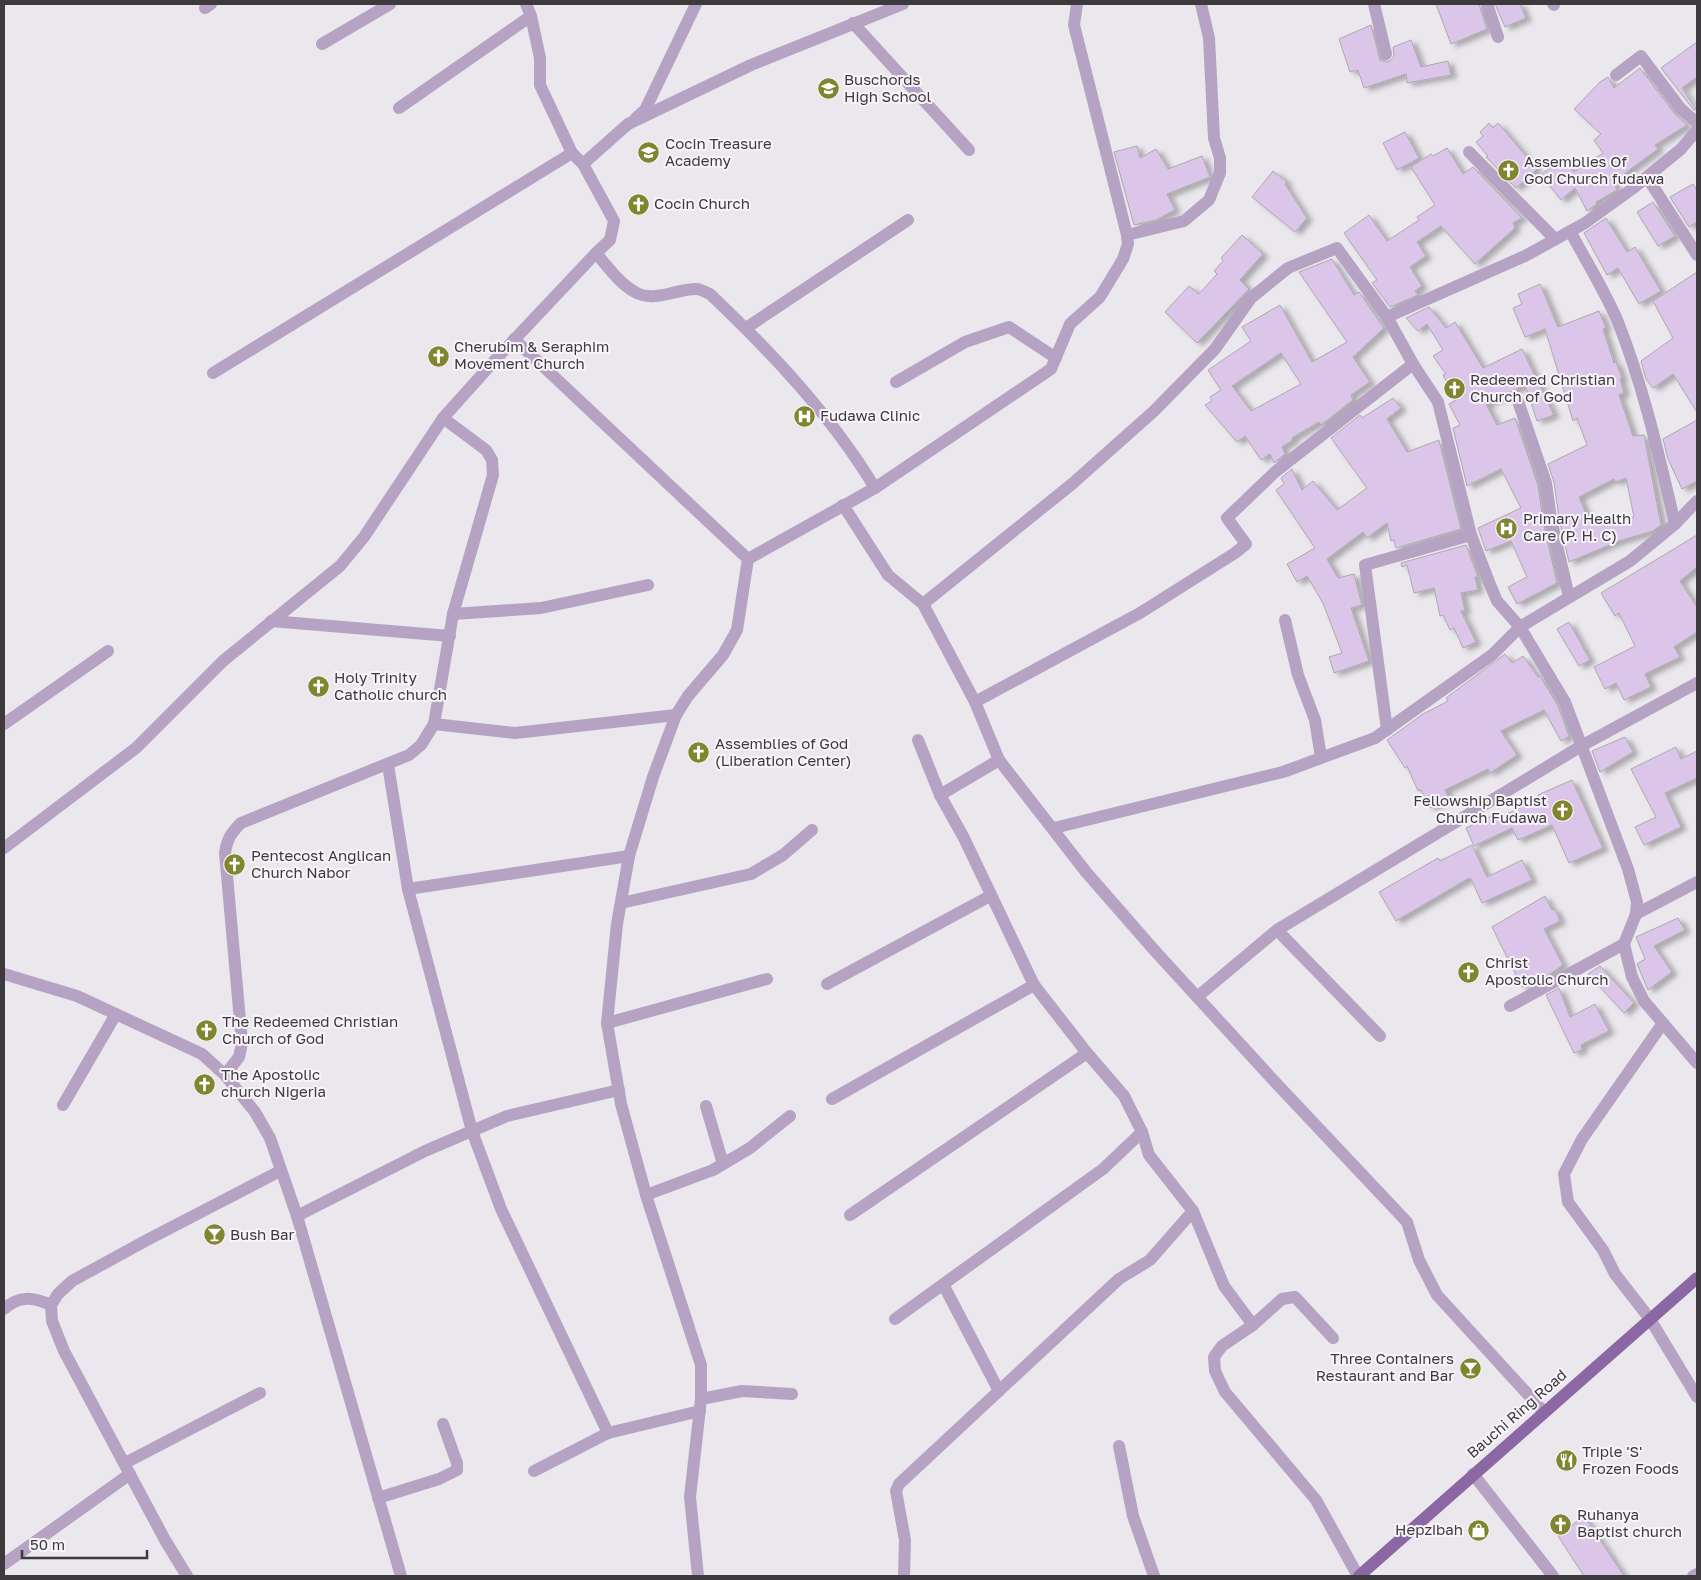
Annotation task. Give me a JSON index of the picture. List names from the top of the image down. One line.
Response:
{"streets":{"main road":["Bauchi Ring Road"]},"places":{"school or university":["Buschords High School","Cocin Treasure Academy"],"church":["Assemblies Of God Church fudawa","Cocin Church","Cherubim & Seraphim Movement Church","Redeemed Christian Church of God","Holy Trinity Catholic church","Assemblies of God (Liberation Center)","Fellowship Baptist Church Fudawa","Pentecost Anglican Church Nabor","Christ Apostolic Church","The Redeemed Christian Church of God","The Apostolic church Nigeria","Ruhanya Baptist church"],"hospital":["Fudawa Clinic","Primary Health Care (P. H. C)"],"bar":["Bush Bar","Three Containers Restaurant and Bar"],"restaurant":["Triple 'S' Frozen Foods"],"shop":["Hepzibah"]},"scale_bar":"50 m"}
